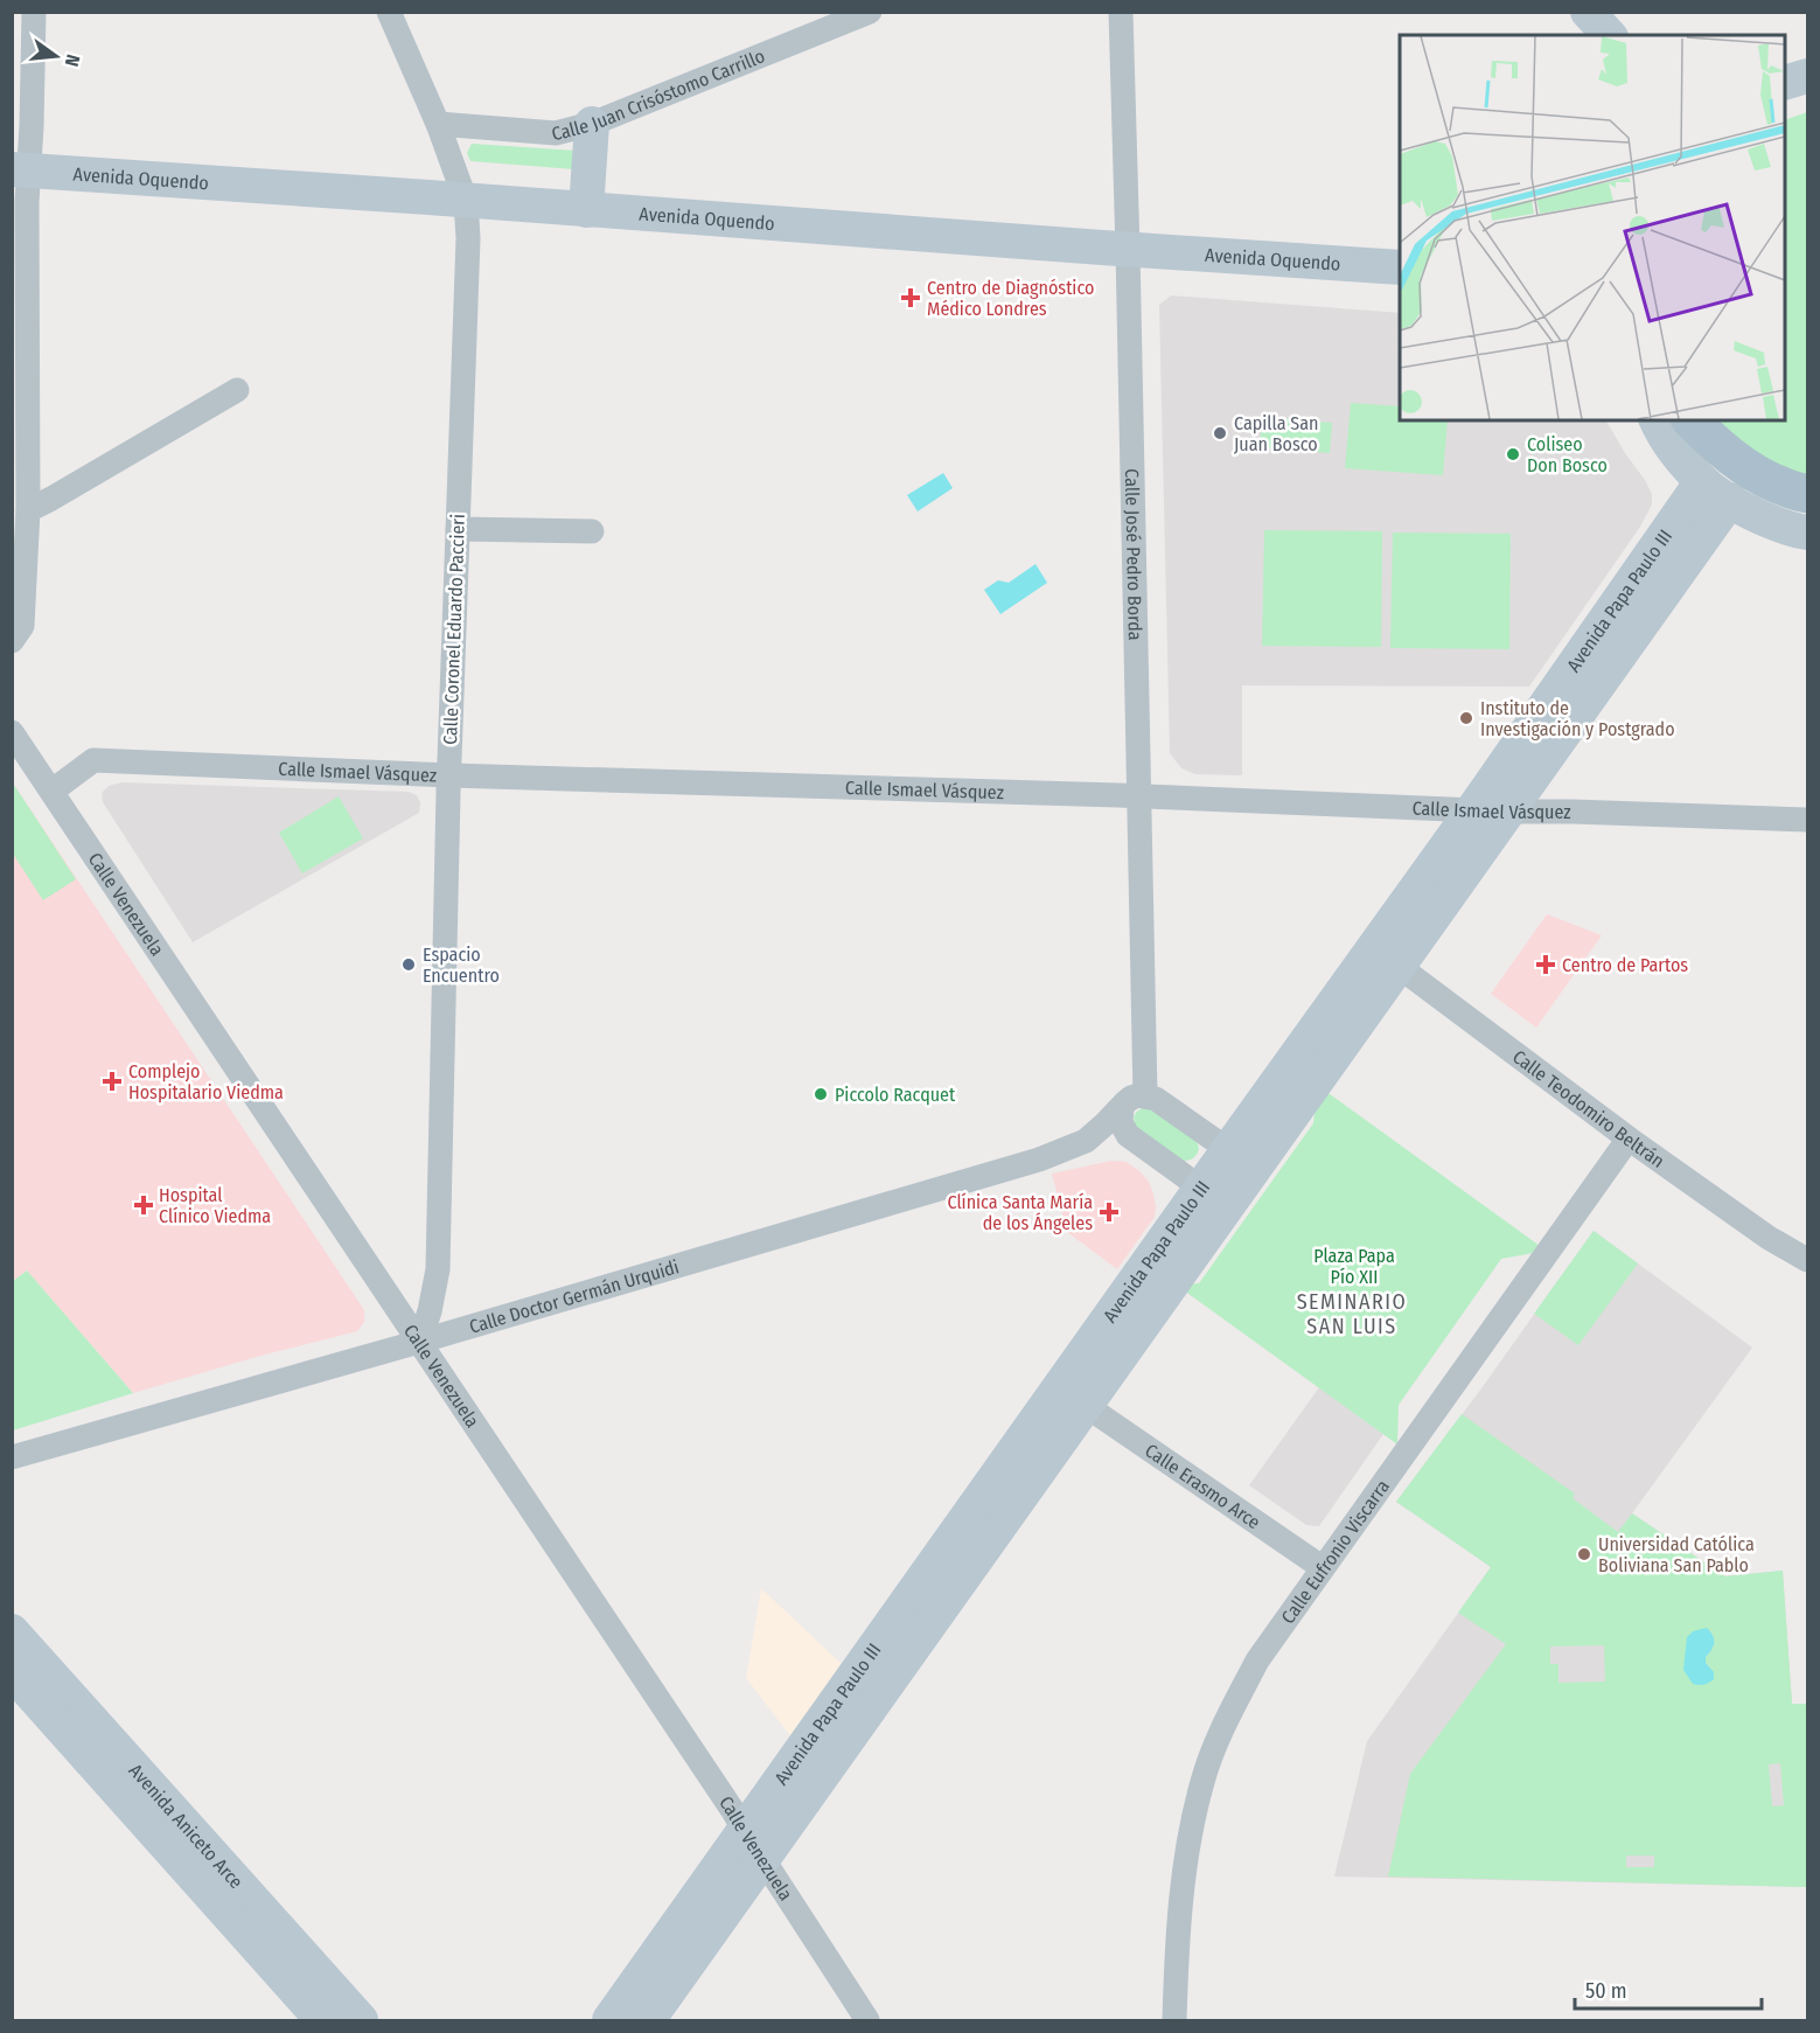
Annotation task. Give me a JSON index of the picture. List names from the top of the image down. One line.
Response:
{"streets":{"main road":["Avenida Oquendo","Avenida Papa Paulo III","Avenida Aniceto Arce"],"street":["Calle Juan Crisóstomo Carrillo","Calle José Pedro Borda","Calle Coronel Eduardo Paccieri","Calle Ismael Vásquez","Calle Venezuela","Calle Teodomiro Beltrán","Calle Doctor Germán Urquidi","Calle Erasmo Arce","Calle Eufronio Viscarra"]},"crossings":[["Calle Juan Crisóstomo Carrillo","Calle Coronel Eduardo Paccieri"],["Avenida Oquendo","Calle José Pedro Borda"],["Avenida Oquendo","Calle Coronel Eduardo Paccieri"],["Calle José Pedro Borda","Calle Ismael Vásquez"],["Calle José Pedro Borda","Calle Doctor Germán Urquidi"],["Avenida Papa Paulo III","Calle Ismael Vásquez"],["Avenida Papa Paulo III","Calle Venezuela"],["Avenida Papa Paulo III","Calle Teodomiro Beltrán"],["Avenida Papa Paulo III","Calle Erasmo Arce"],["Calle Coronel Eduardo Paccieri","Calle Ismael Vásquez"],["Calle Coronel Eduardo Paccieri","Calle Venezuela"],["Calle Coronel Eduardo Paccieri","Calle Doctor Germán Urquidi"],["Calle Ismael Vásquez","Calle Venezuela"],["Calle Venezuela","Calle Doctor Germán Urquidi"],["Calle Teodomiro Beltrán","Calle Eufronio Viscarra"],["Calle Erasmo Arce","Calle Eufronio Viscarra"]],"districts":["SEMINARIO SAN LUIS"],"parks":["Plaza Papa Pío XII"],"places":{"health":["Centro de Diagnóstico Médico Londres","Centro de Partos","Complejo Hospitalario Viedma","Hospital Clínico Viedma","Clínica Santa María de los Ángeles"],"other":["Capilla San Juan Bosco","Coliseo Don Bosco","Instituto de Investigación y Postgrado","Espacio Encuentro","Piccolo Racquet","Universidad Católica Boliviana San Pablo"]},"scale_bar":"50 m","north":"right"}
